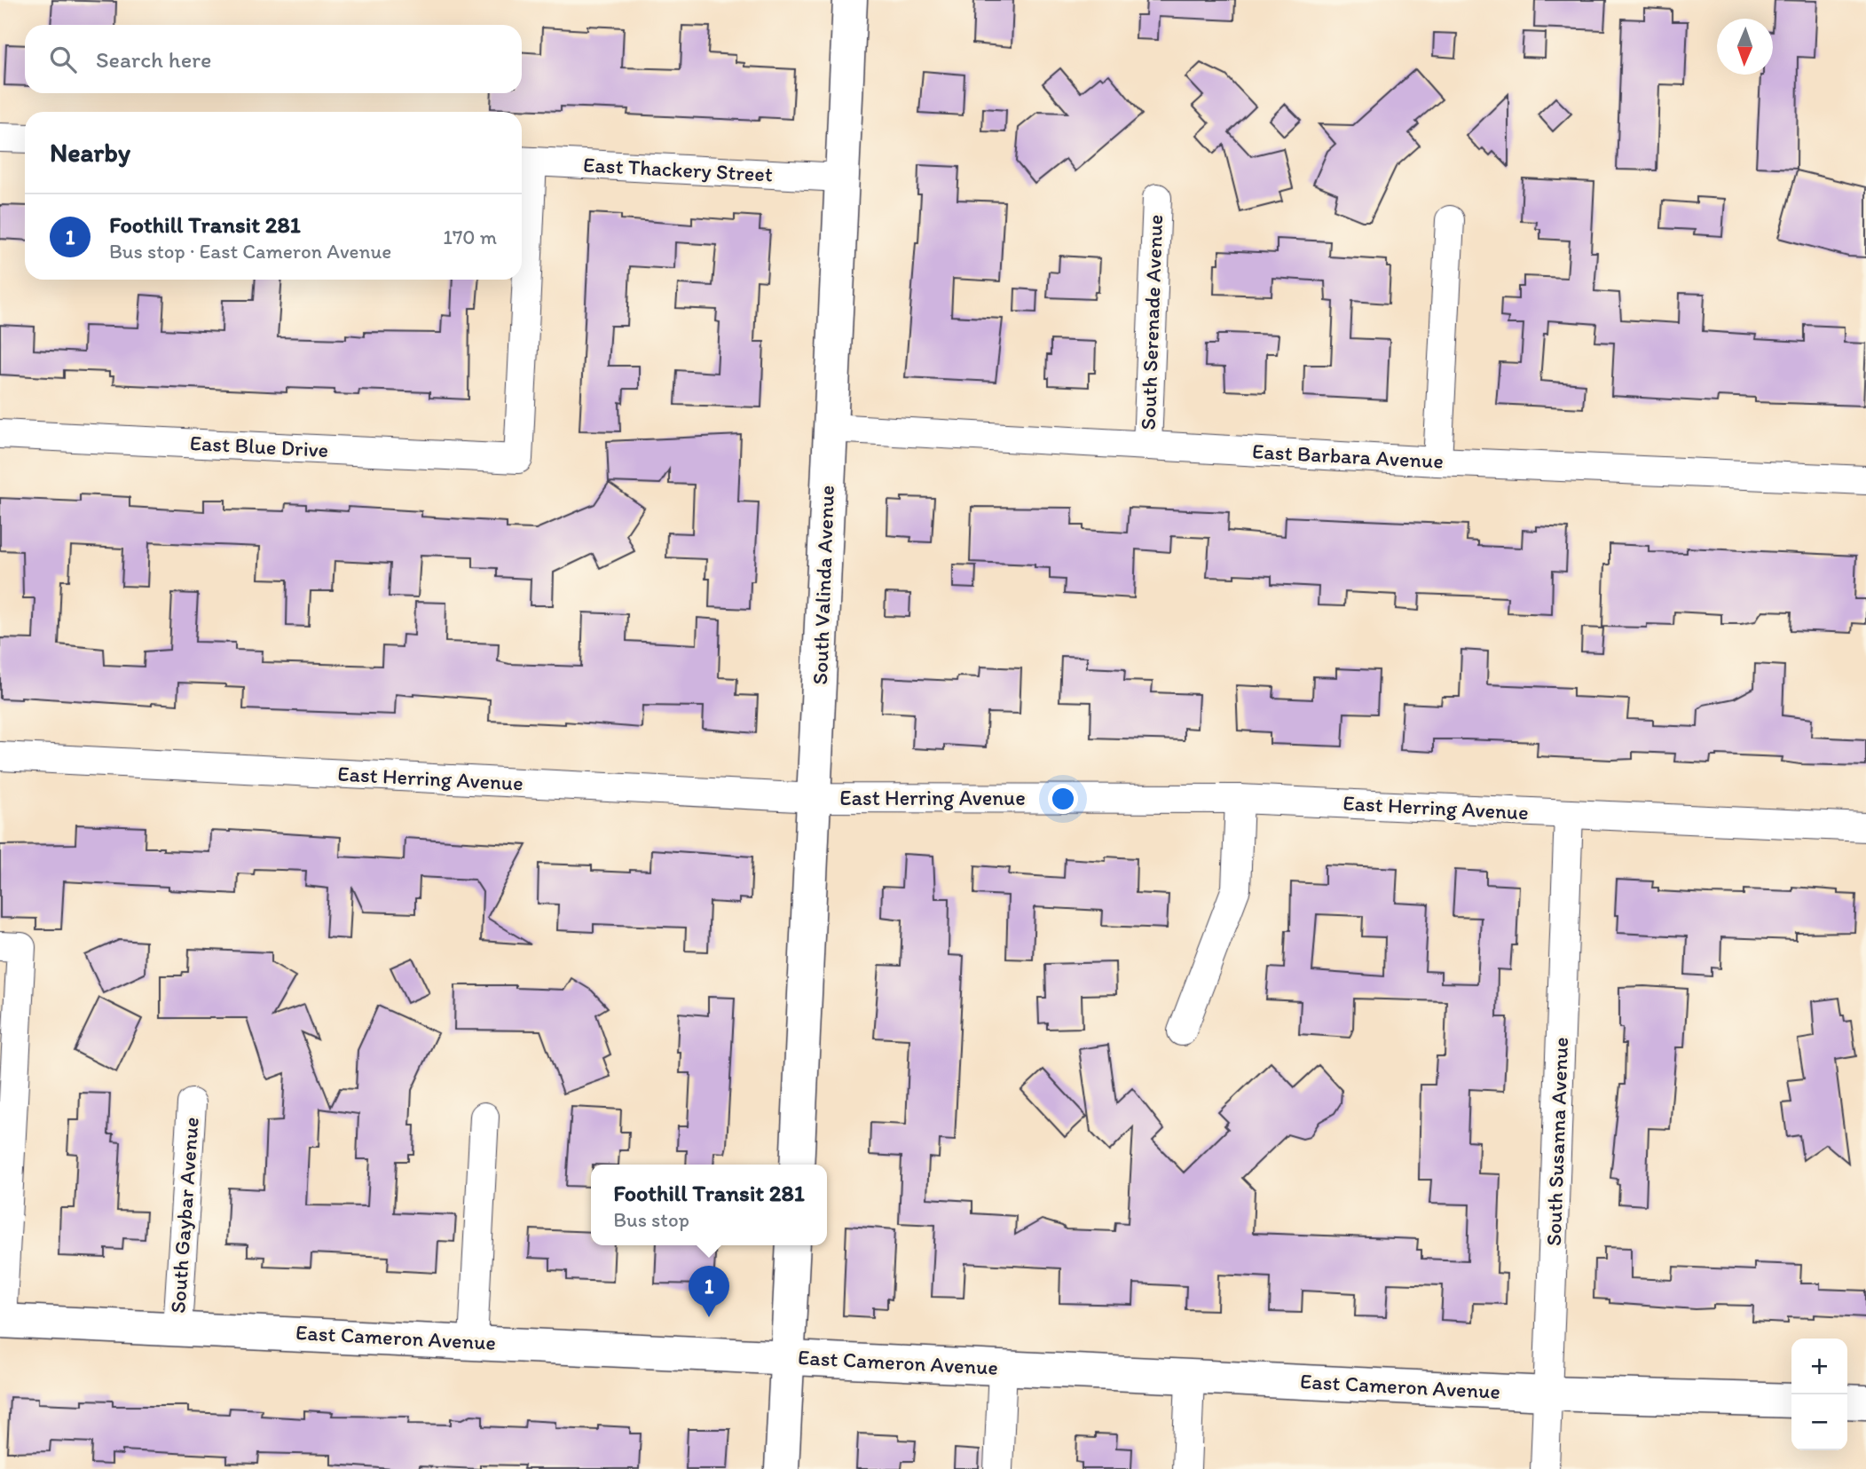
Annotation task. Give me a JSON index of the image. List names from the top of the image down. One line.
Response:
{"streets":{"main road":["South Valinda Avenue","East Cameron Avenue"],"street":["East Thackery Street","South Serenade Avenue","East Blue Drive","East Barbara Avenue","East Herring Avenue","South Susanna Avenue","South Gaybar Avenue"]},"crossings":[["East Thackery Street","East Blue Drive"],["East Thackery Street","South Valinda Avenue"],["South Serenade Avenue","East Barbara Avenue"],["East Barbara Avenue","South Valinda Avenue"],["South Valinda Avenue","East Herring Avenue"],["East Herring Avenue","South Susanna Avenue"],["South Susanna Avenue","East Cameron Avenue"],["South Gaybar Avenue","East Cameron Avenue"]],"north":"bottom","page":{"search":"Search here","heading":"Nearby","list":[{"mark":"1","name":"Foothill Transit 281","note":"Bus stop · East Cameron Avenue","value":"170 m"}],"popup":["Foothill Transit 281","Bus stop"],"pins":"1","map_buttons":["+","−"]}}
